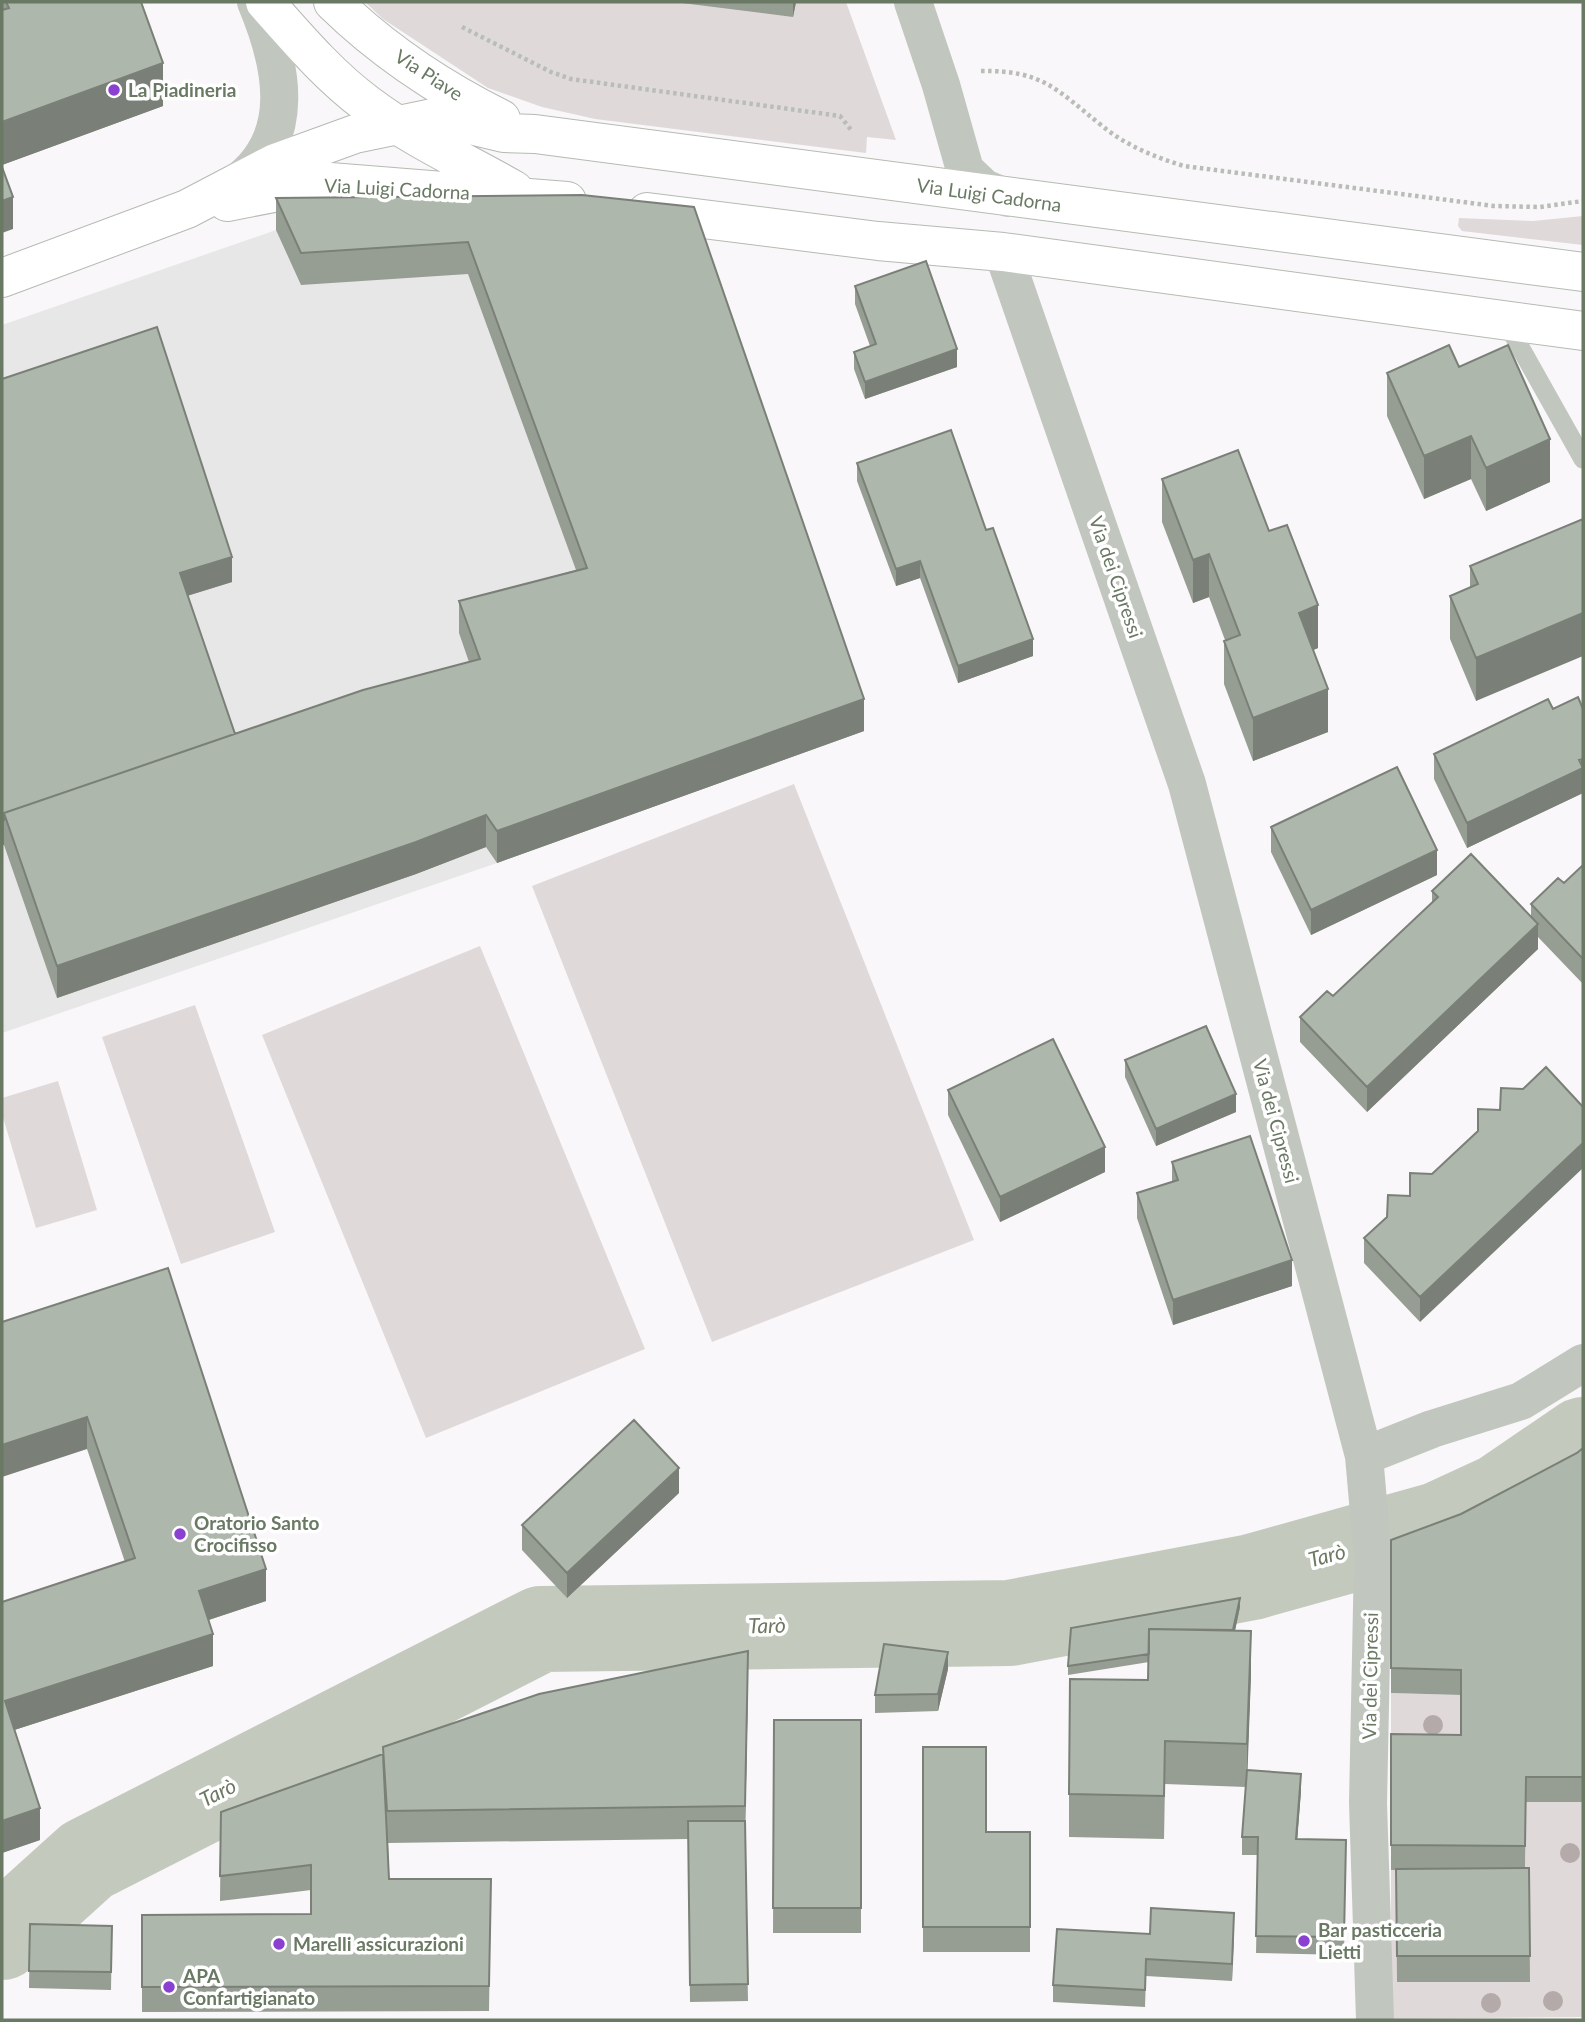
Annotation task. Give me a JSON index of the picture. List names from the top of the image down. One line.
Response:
{"streets":{"street":["Via Piave","Via Luigi Cadorna","Via dei Cipressi"]},"crossings":[["Via Piave","Via Luigi Cadorna"],["Via Luigi Cadorna","Via dei Cipressi"]],"water":["Tarò"],"places":["La Piadineria","Oratorio Santo Crocifisso","Bar pasticceria Lietti","Marelli assicurazioni","APA Confartigianato"]}
